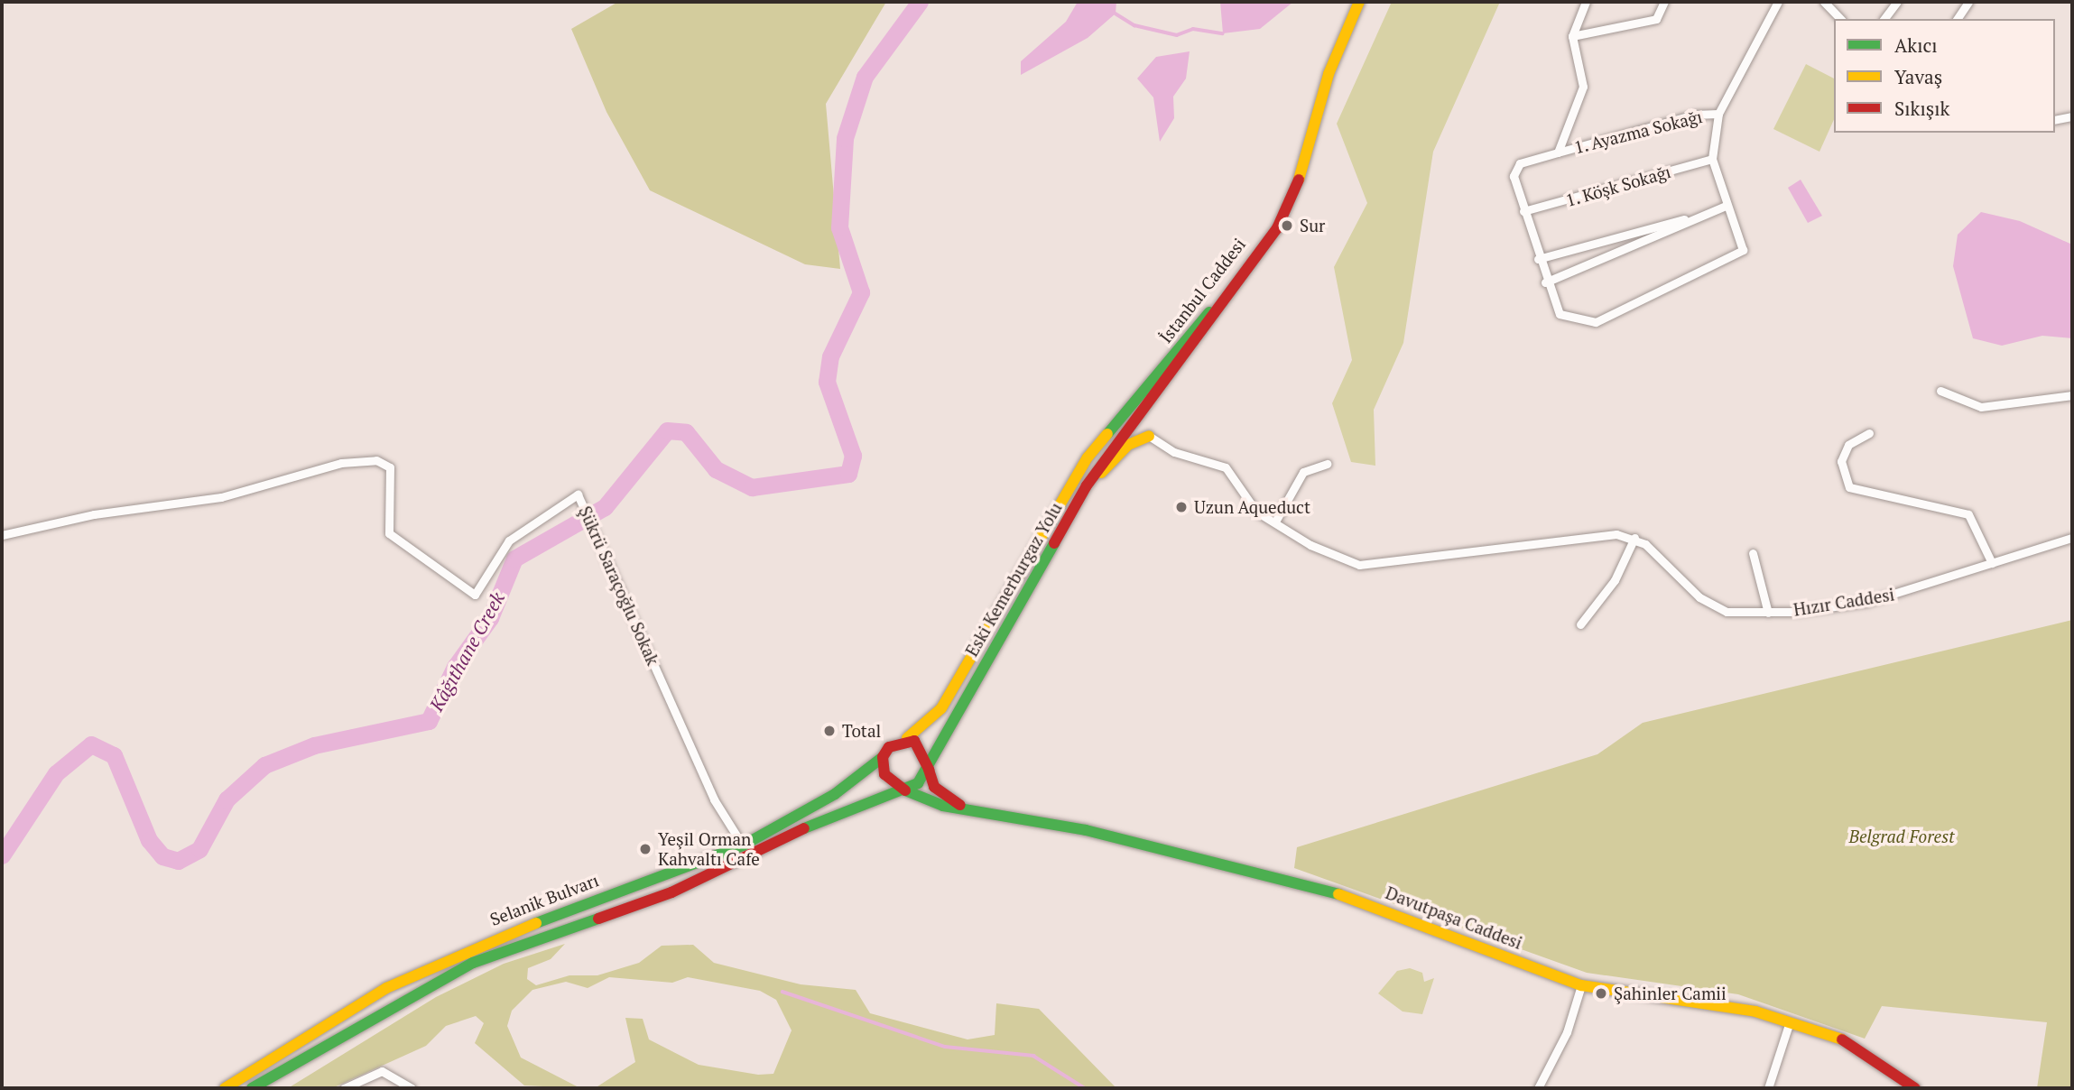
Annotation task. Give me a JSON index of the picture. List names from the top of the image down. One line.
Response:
{"streets":{"main road":["İstanbul Caddesi","Eski Kemerburgaz Yolu","Selanik Bulvarı","Davutpaşa Caddesi"],"street":["1. Ayazma Sokağı","1. Köşk Sokağı","Şükrü Saraçoğlu Sokak","Hızır Caddesi"]},"crossings":[["1. Ayazma Sokağı","1. Köşk Sokağı"],["İstanbul Caddesi","Eski Kemerburgaz Yolu"],["Eski Kemerburgaz Yolu","Selanik Bulvarı"],["Eski Kemerburgaz Yolu","Davutpaşa Caddesi"],["Şükrü Saraçoğlu Sokak","Selanik Bulvarı"],["Selanik Bulvarı","Davutpaşa Caddesi"]],"water":["Kâğıthane Creek"],"parks":["Belgrad Forest"],"places":["Sur","Uzun Aqueduct","Total","Yeşil Orman Kahvaltı Cafe","Şahinler Camii"],"legend":["Akıcı","Yavaş","Sıkışık"]}
